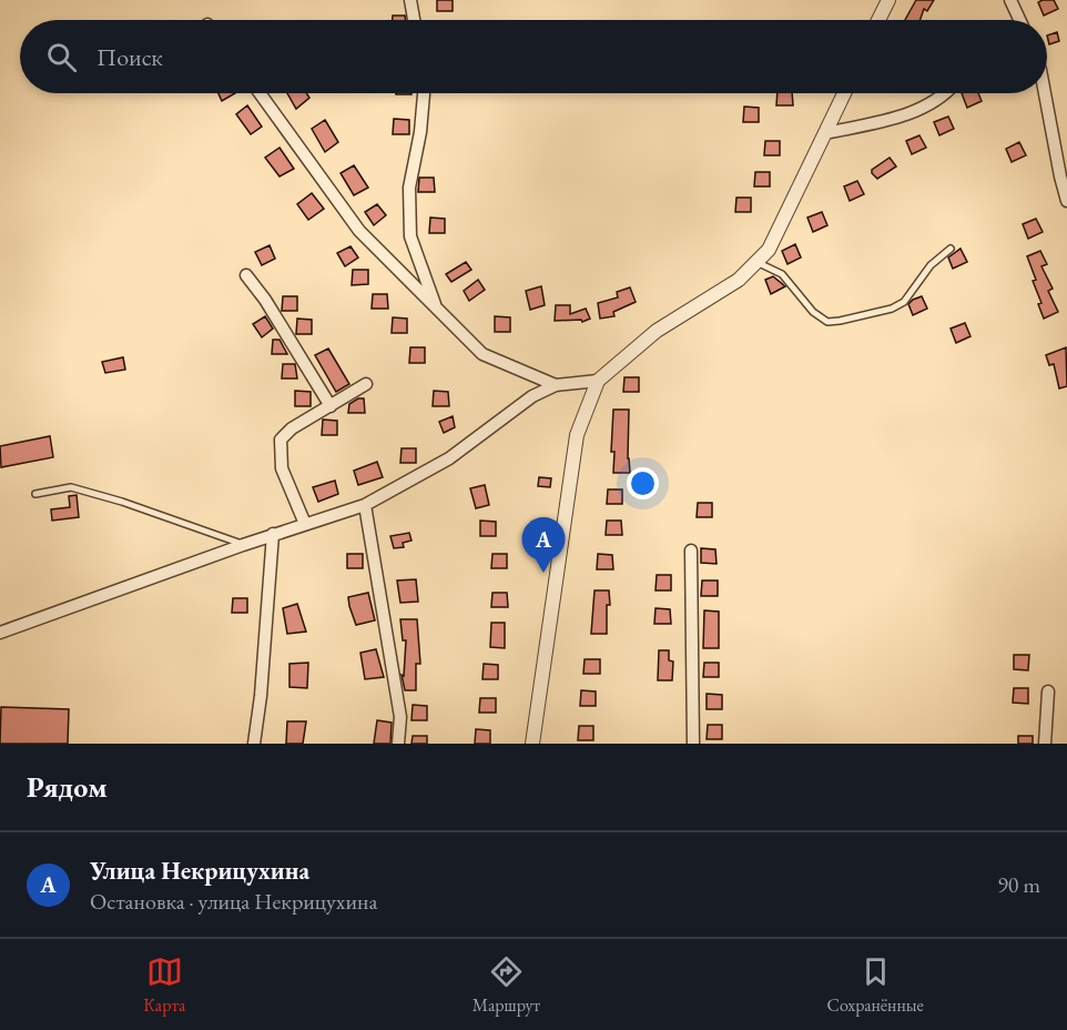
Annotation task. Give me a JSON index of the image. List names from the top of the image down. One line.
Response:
{"page":{"search":"Поиск","pins":"A","heading":"Рядом","list":[{"mark":"A","name":"Улица Некрицухина","note":"Остановка · улица Некрицухина","value":"90 m"}],"nav":["Карта","Маршрут","Сохранённые"]}}
